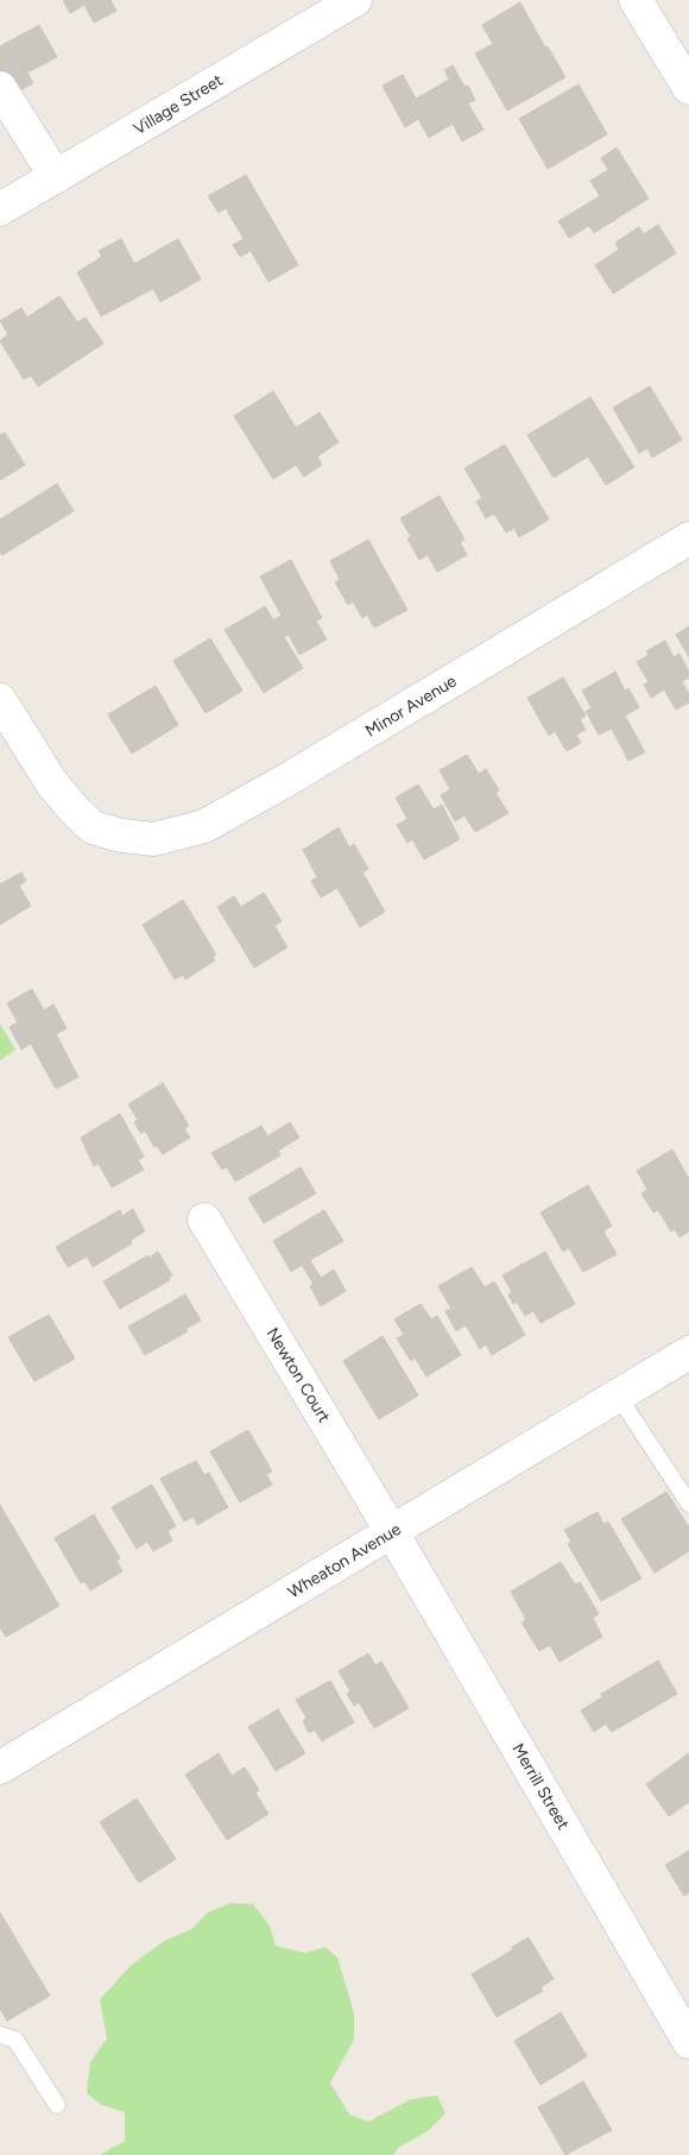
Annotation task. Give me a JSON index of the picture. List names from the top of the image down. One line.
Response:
{"streets":{"street":["Village Street","Minor Avenue","Newton Court","Wheaton Avenue","Merrill Street"]},"crossings":[["Newton Court","Wheaton Avenue"],["Newton Court","Merrill Street"],["Wheaton Avenue","Merrill Street"]]}
